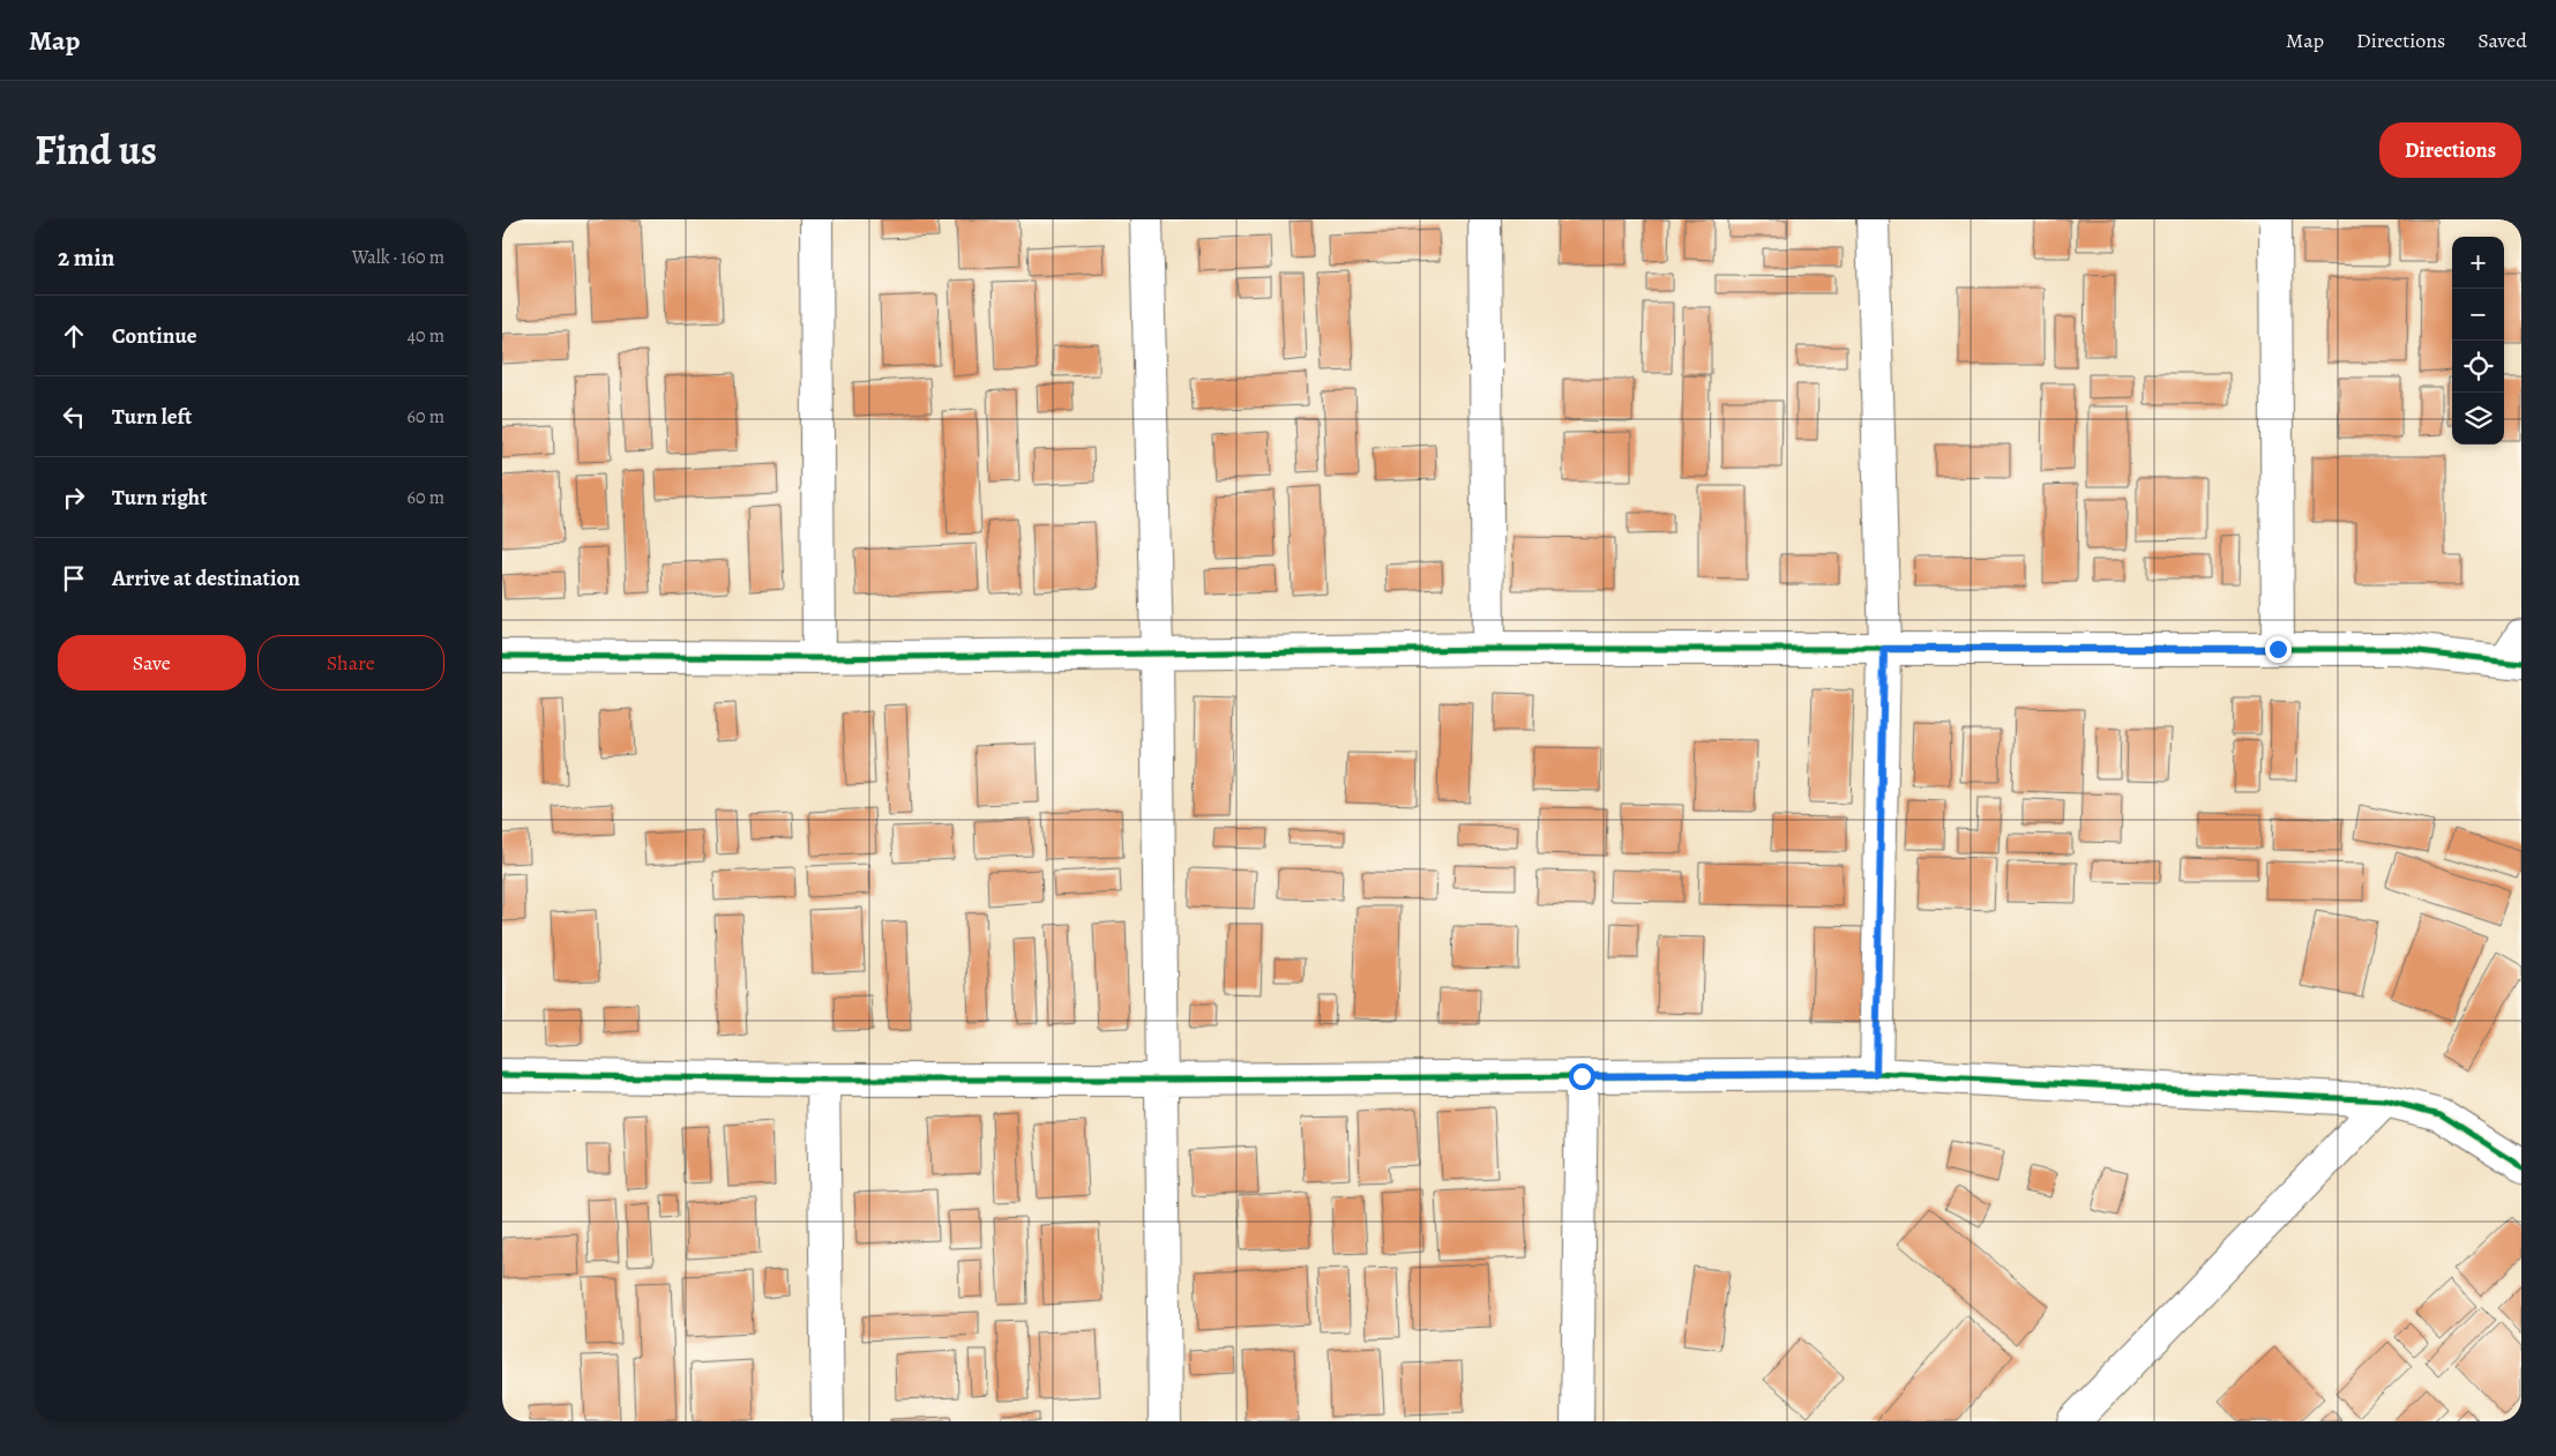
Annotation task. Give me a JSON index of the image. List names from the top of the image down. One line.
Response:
{"page":{"header":"Map","nav":["Map","Directions","Saved"],"title":"Find us","buttons":["Directions",["Save","Share"]],"heading":["2 min","Walk · 160 m"],"map_buttons":["+","−"],"list":[["Continue","40 m"],["Turn left","60 m"],["Turn right","60 m"],"Arrive at destination"]}}
